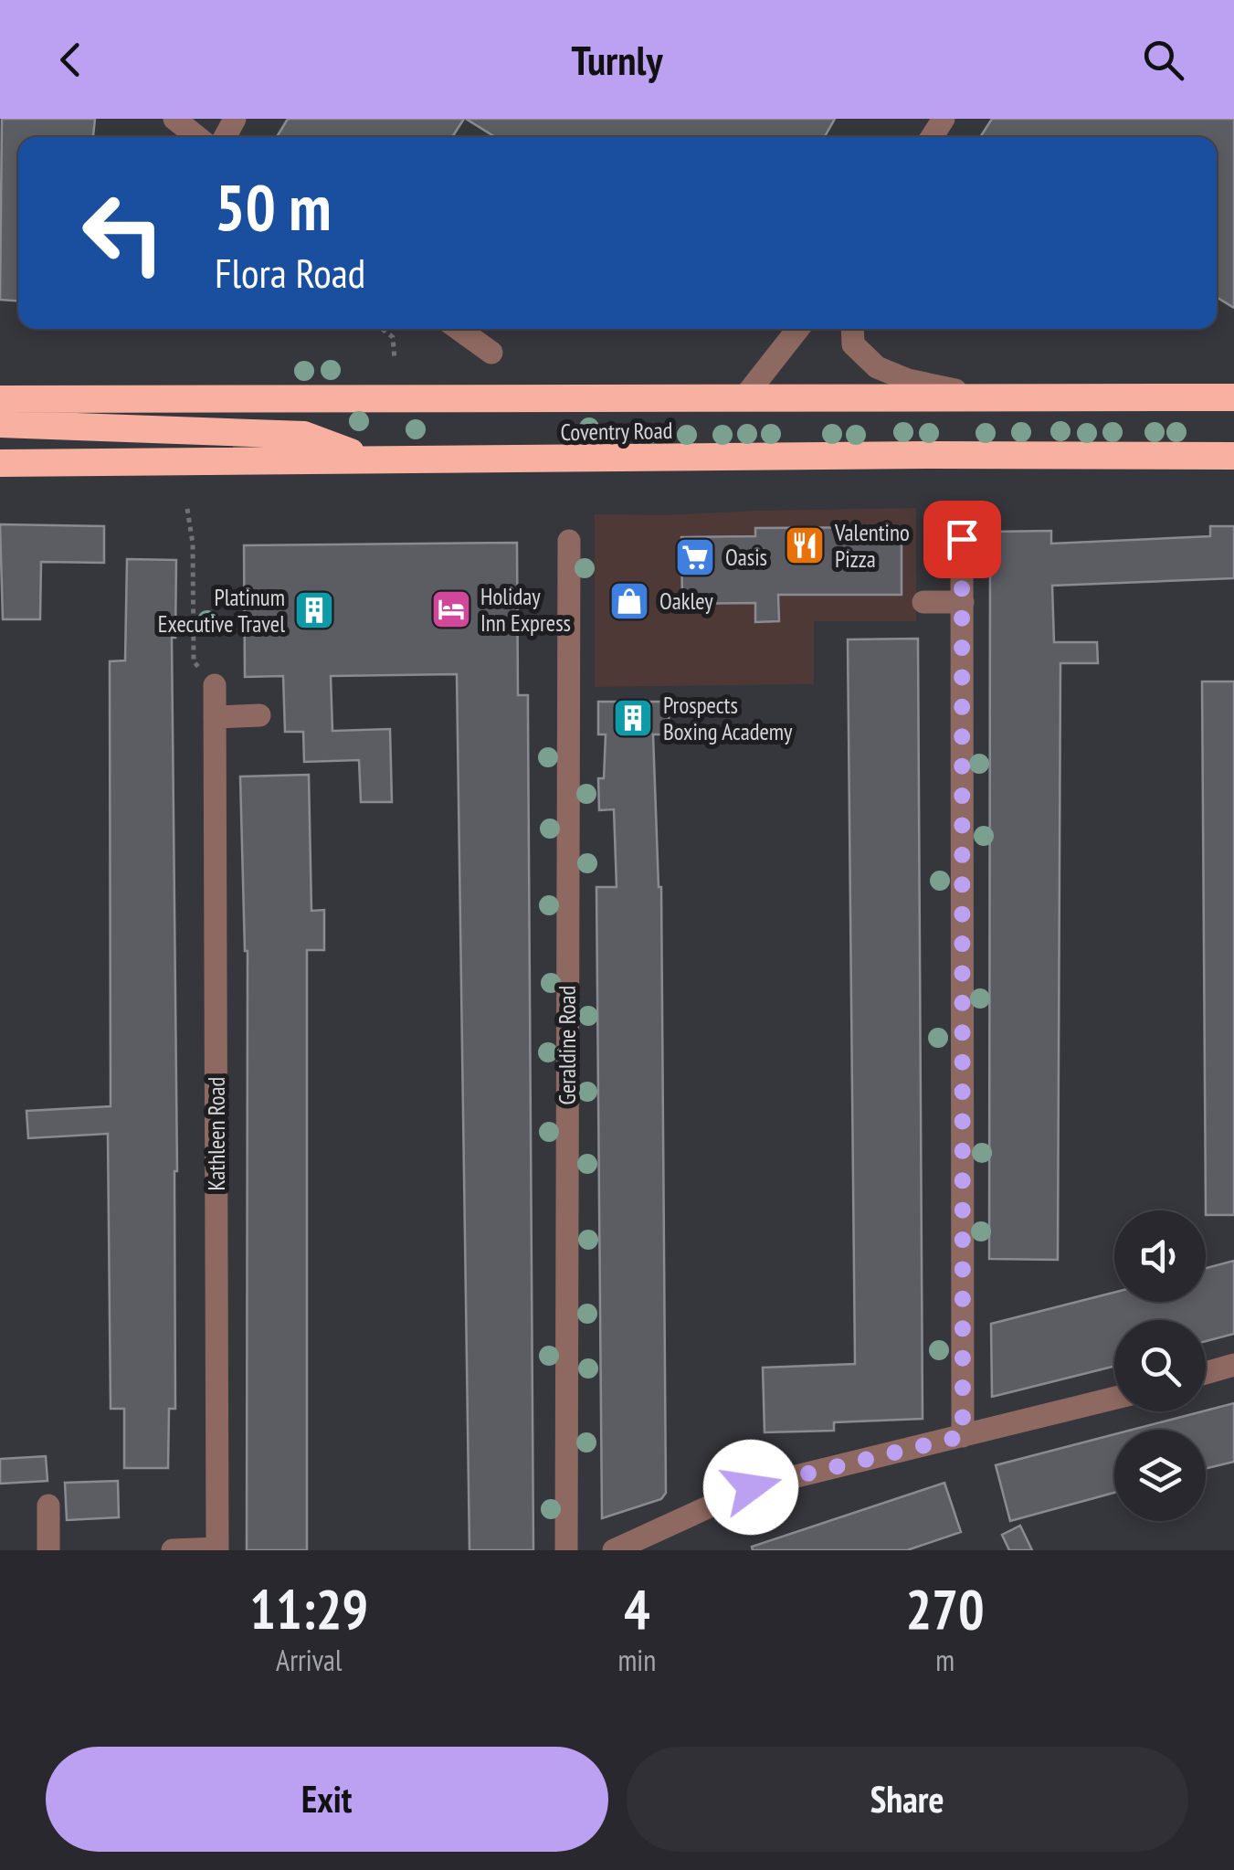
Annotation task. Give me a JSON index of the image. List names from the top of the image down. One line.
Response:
{"streets":{"highway":["Coventry Road"],"street":["Geraldine Road","Kathleen Road"]},"places":{"restaurant":["Valentino Pizza"],"supermarket":["Oasis"],"shop":["Oakley"],"hotel":["Holiday Inn Express"],"building":["Platinum Executive Travel","Prospects Boxing Academy"]},"page":{"header":"Turnly","turn":["50 m","Flora Road"],"eta":["11:29","Arrival","4","min","270","m"],"buttons":["Exit","Share"]}}
